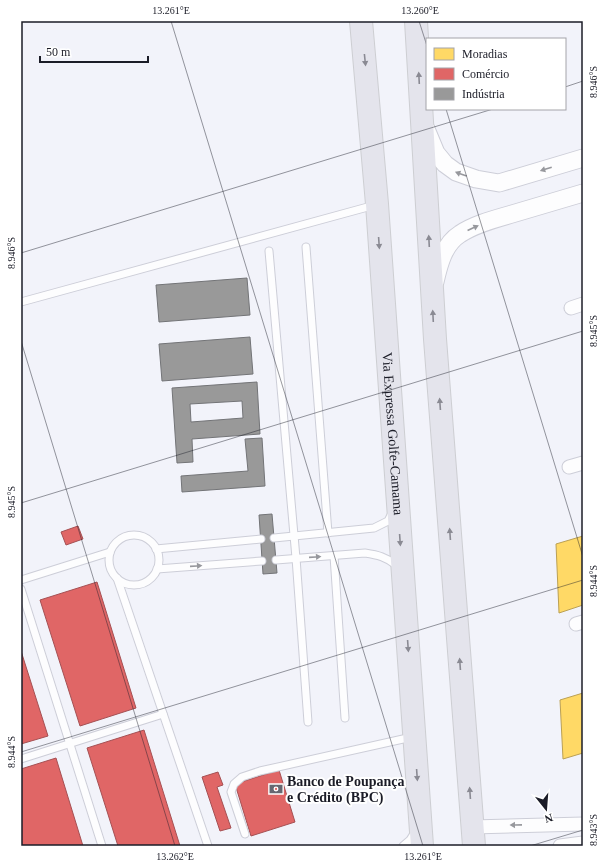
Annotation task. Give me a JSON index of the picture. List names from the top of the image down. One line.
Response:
{"streets":{"highway":["Via Expressa Golfe-Camama"]},"places":{"bank":["Banco de Poupança e Crédito (BPC)"]},"legend":["Moradias","Comércio","Indústria"],"scale_bar":"50 m","north":"bottom","coordinates":["13.261°E","13.260°E","8.946°S","8.945°S","8.944°S","8.943°S","13.262°E"]}
